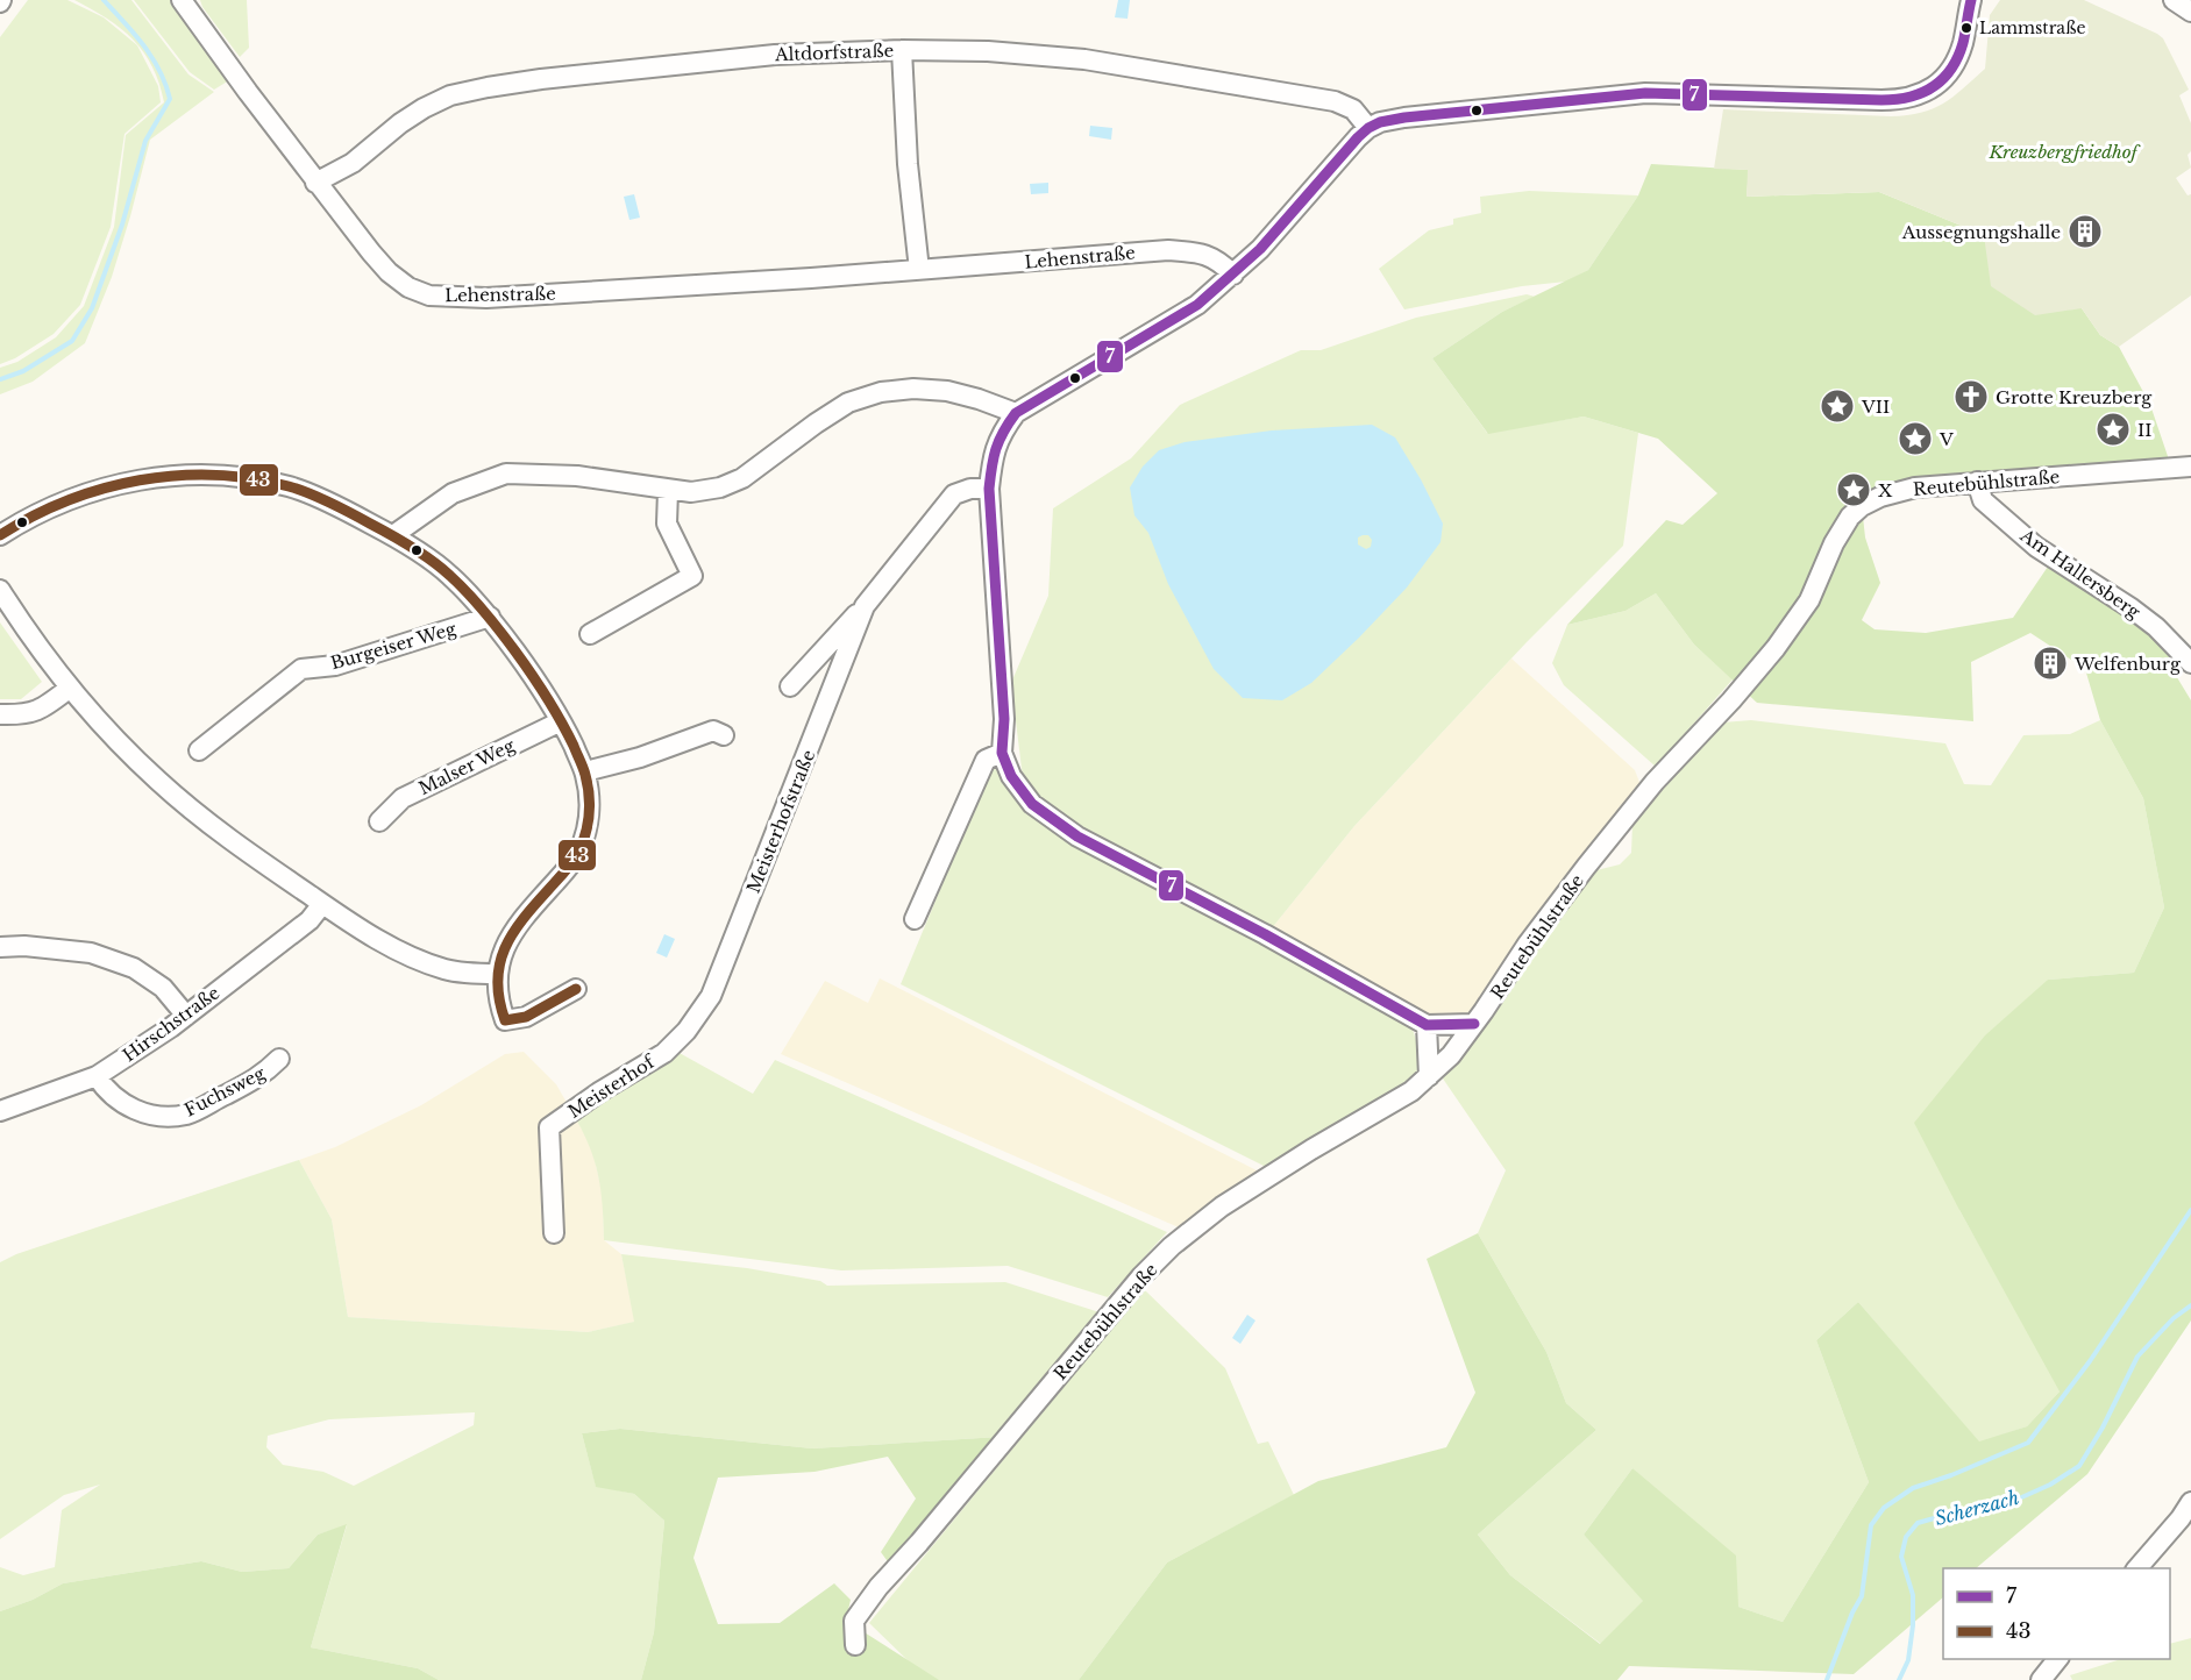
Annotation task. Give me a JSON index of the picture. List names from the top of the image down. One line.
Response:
{"streets":{"street":["Altdorfstraße","Lehenstraße","Reutebühlstraße","Am Hallersberg","Burgeiser Weg","Malser Weg","Meisterhofstraße","Hirschstraße","Meisterhof","Fuchsweg"]},"crossings":[["Altdorfstraße","Lehenstraße"],["Reutebühlstraße","Am Hallersberg"],["Meisterhofstraße","Meisterhof"],["Hirschstraße","Fuchsweg"]],"water":["Scherzach"],"parks":["Kreuzbergfriedhof"],"places":{"other":["Lammstraße"],"building":["Aussegnungshalle","Welfenburg"],"church":["Grotte Kreuzberg"],"place":["VII","II","V","X"]},"lines":["transit line 7","transit line 43"],"legend":["7","43"]}
